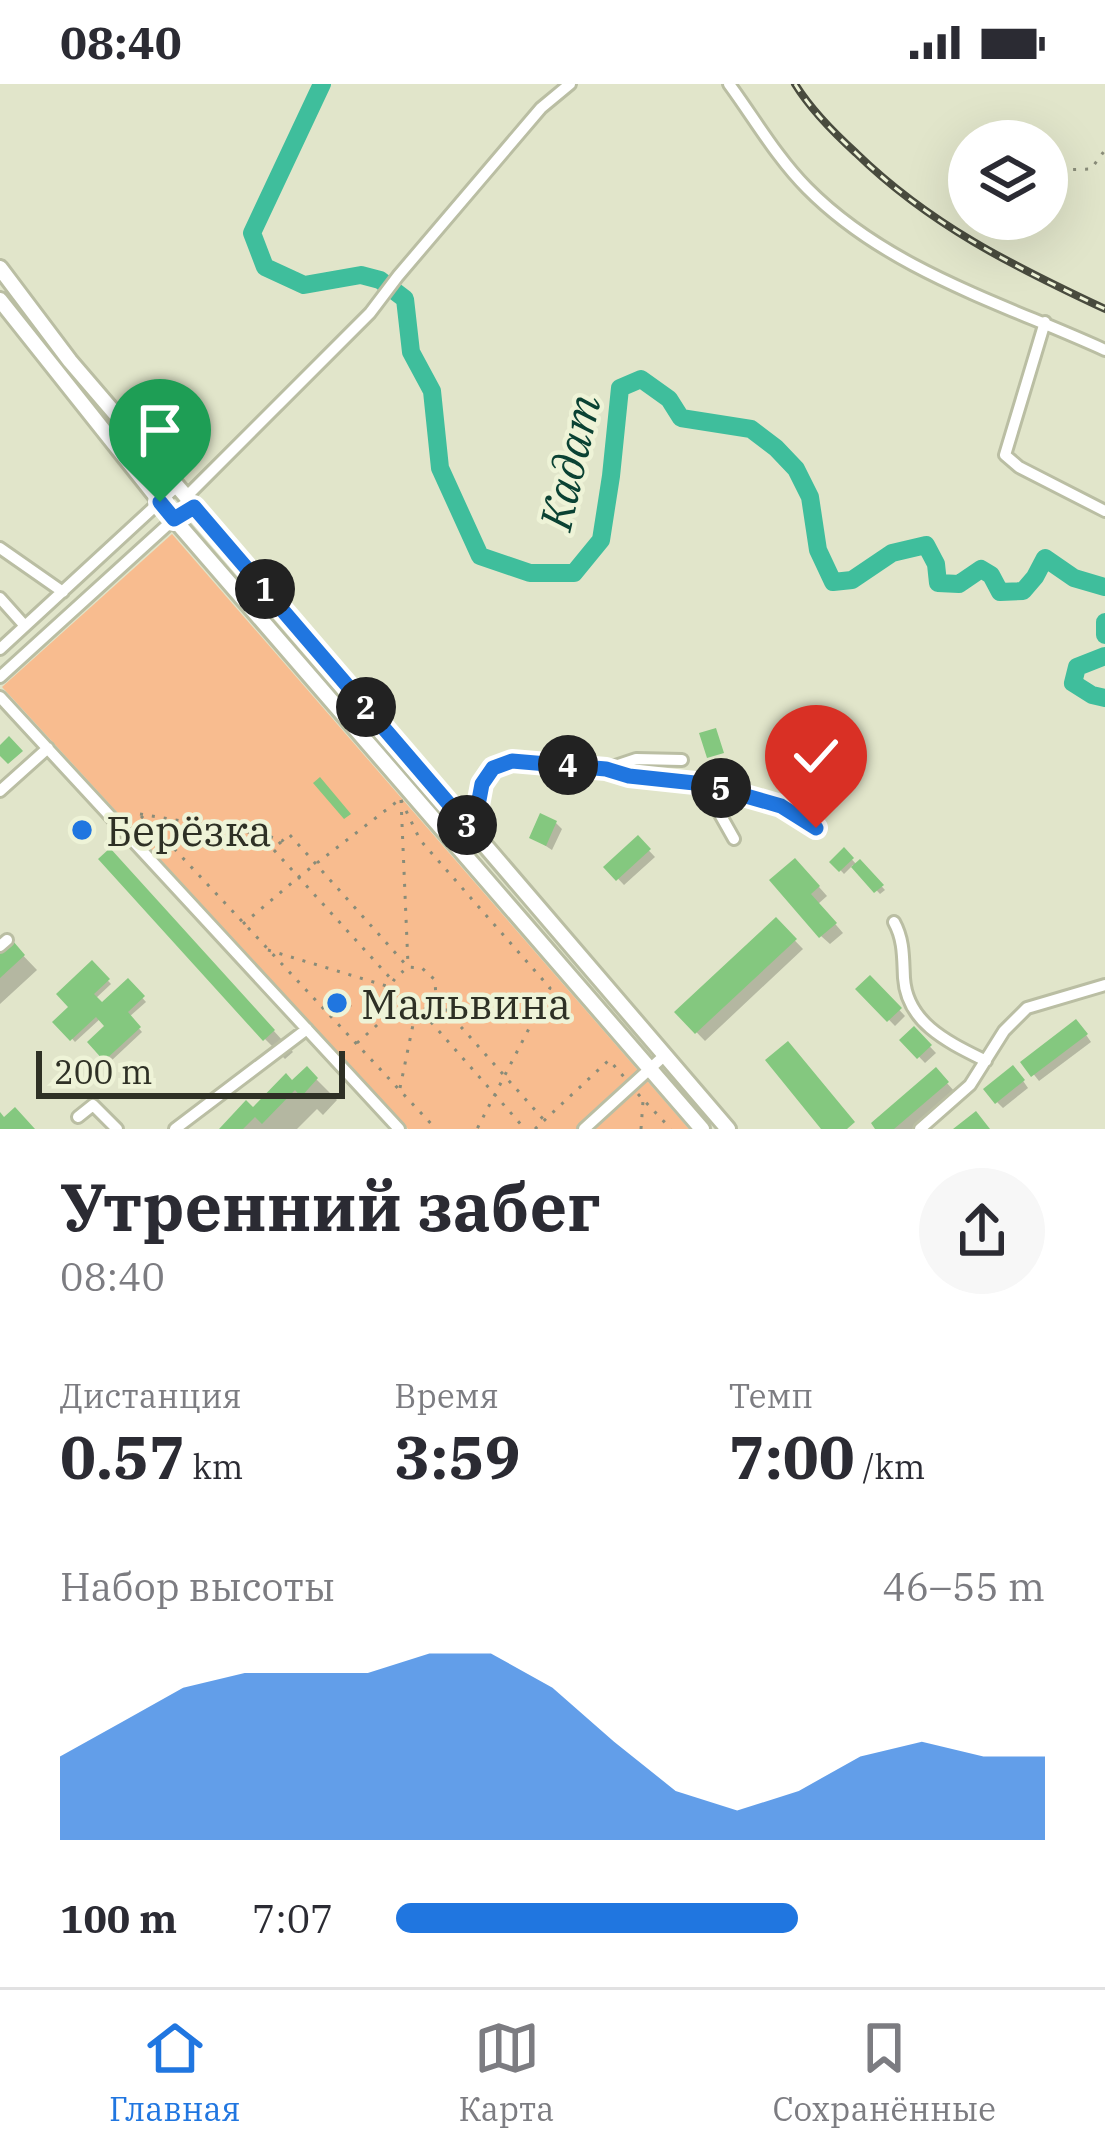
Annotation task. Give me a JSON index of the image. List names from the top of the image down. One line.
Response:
{"water":["Кадат"],"places":["Берёзка","Мальвина"],"scale_bar":"200 m","page":{"status":"08:40","pins":["1","2","4","5","3"],"scale":"200 m","heading":["Утренний забег","08:40"],"stats":[["Дистанция","0.57 km"],["Время","3:59"],["Темп","7:00 /km"]],"chart":["Набор высоты","46–55 m"],"list":[{"name":"100 m","note":"7:07"}],"tabs":["Главная","Карта","Сохранённые"]}}
